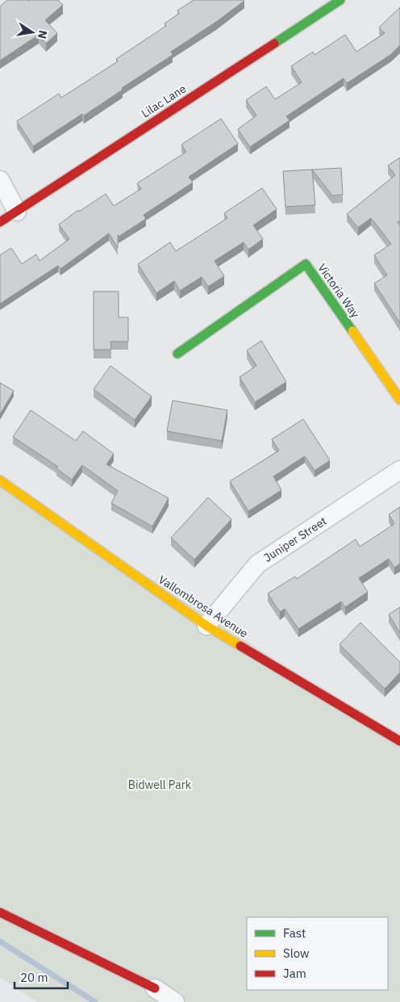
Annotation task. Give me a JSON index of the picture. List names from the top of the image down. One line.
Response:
{"streets":{"street":["Lilac Lane","Victoria Way","Juniper Street","Vallombrosa Avenue"]},"crossings":[["Juniper Street","Vallombrosa Avenue"]],"parks":["Bidwell Park"],"legend":["Fast","Slow","Jam"],"scale_bar":"20 m","north":"right"}
